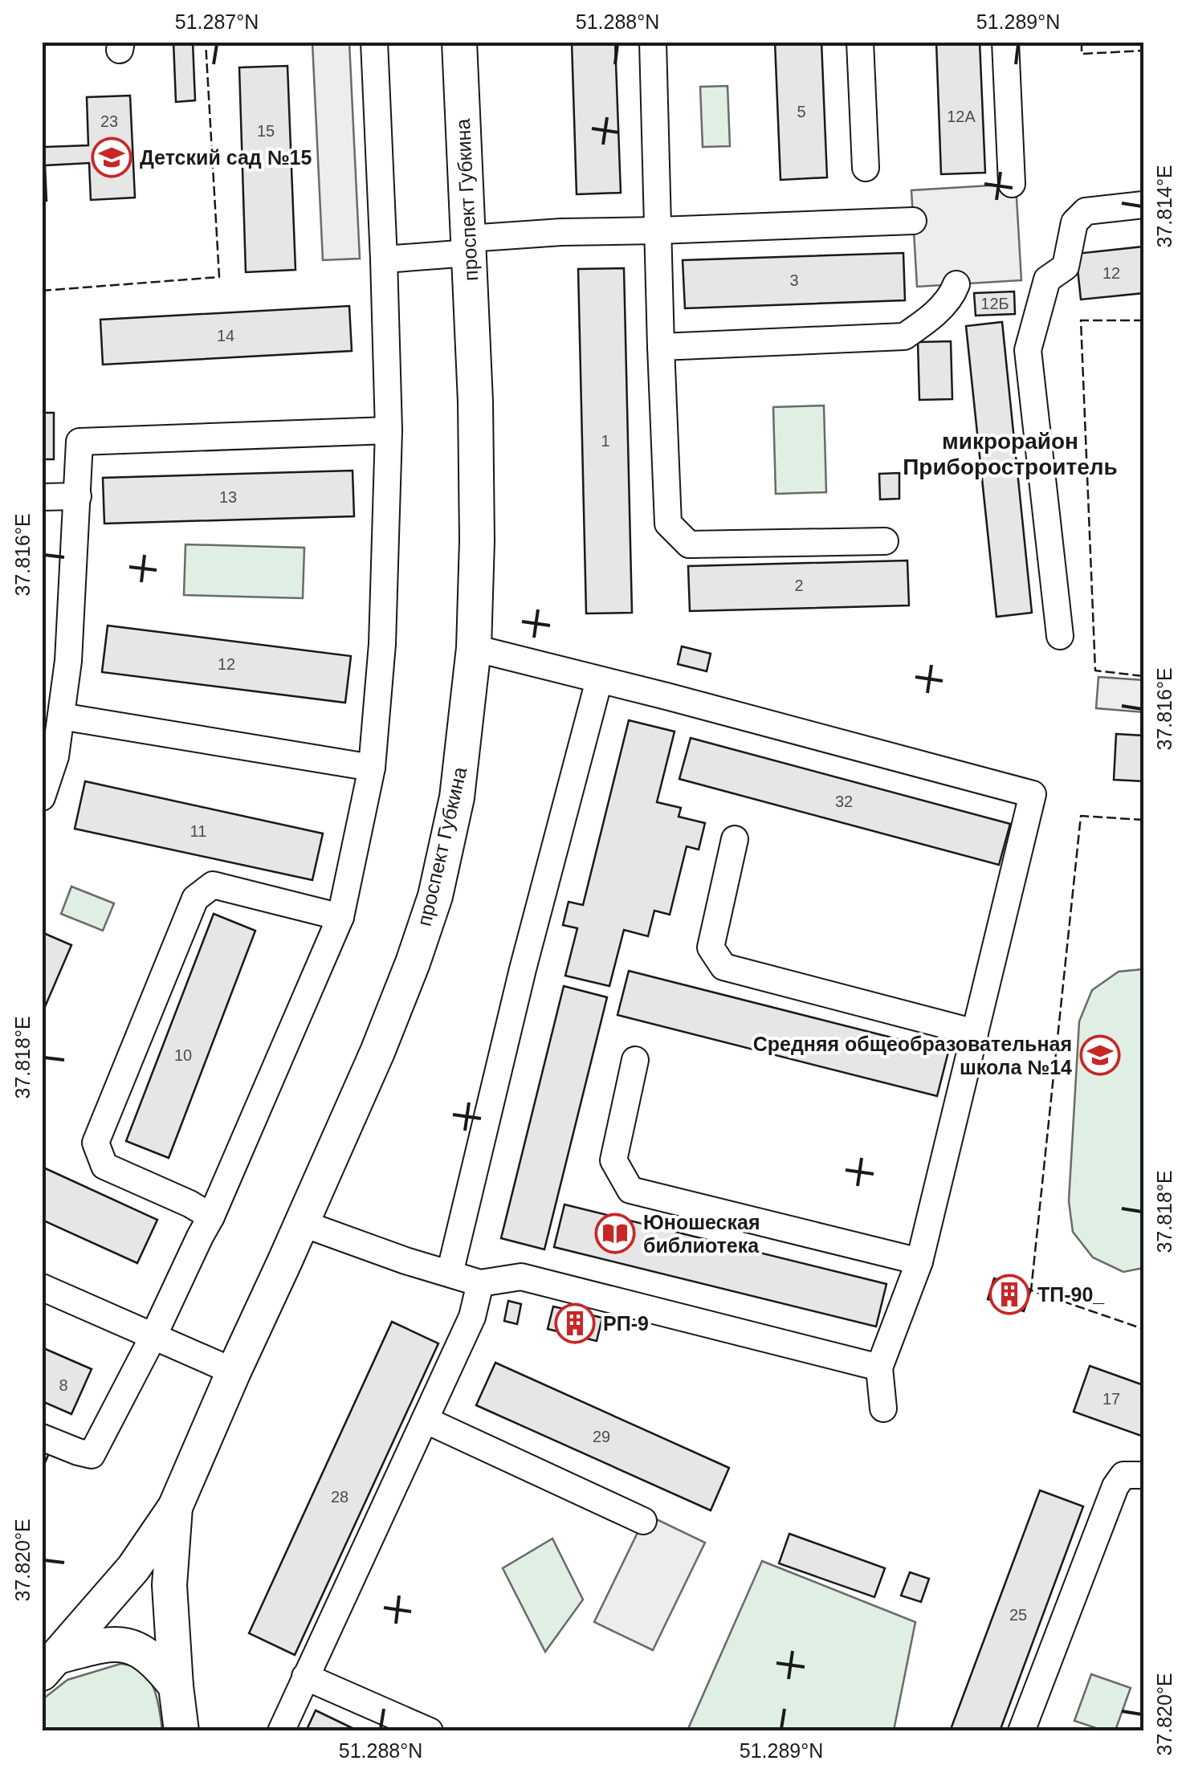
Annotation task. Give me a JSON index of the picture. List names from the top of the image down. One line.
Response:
{"streets":{"main road":["проспект Губкина"]},"districts":["микрорайон Приборостроитель"],"places":{"school or university":["Детский сад №15","Средняя общеобразовательная школа №14"],"library":["Юношеская библиотека"],"building":["ТП-90_","РП-9"]},"house_numbers":["5","12А","23","15","12","3","12Б","14","1","13","2","12","32","11","10","8","17","29","28","25"],"coordinates":["51.287°N","51.288°N","51.289°N","37.814°E","37.816°E","37.818°E","37.820°E"]}
